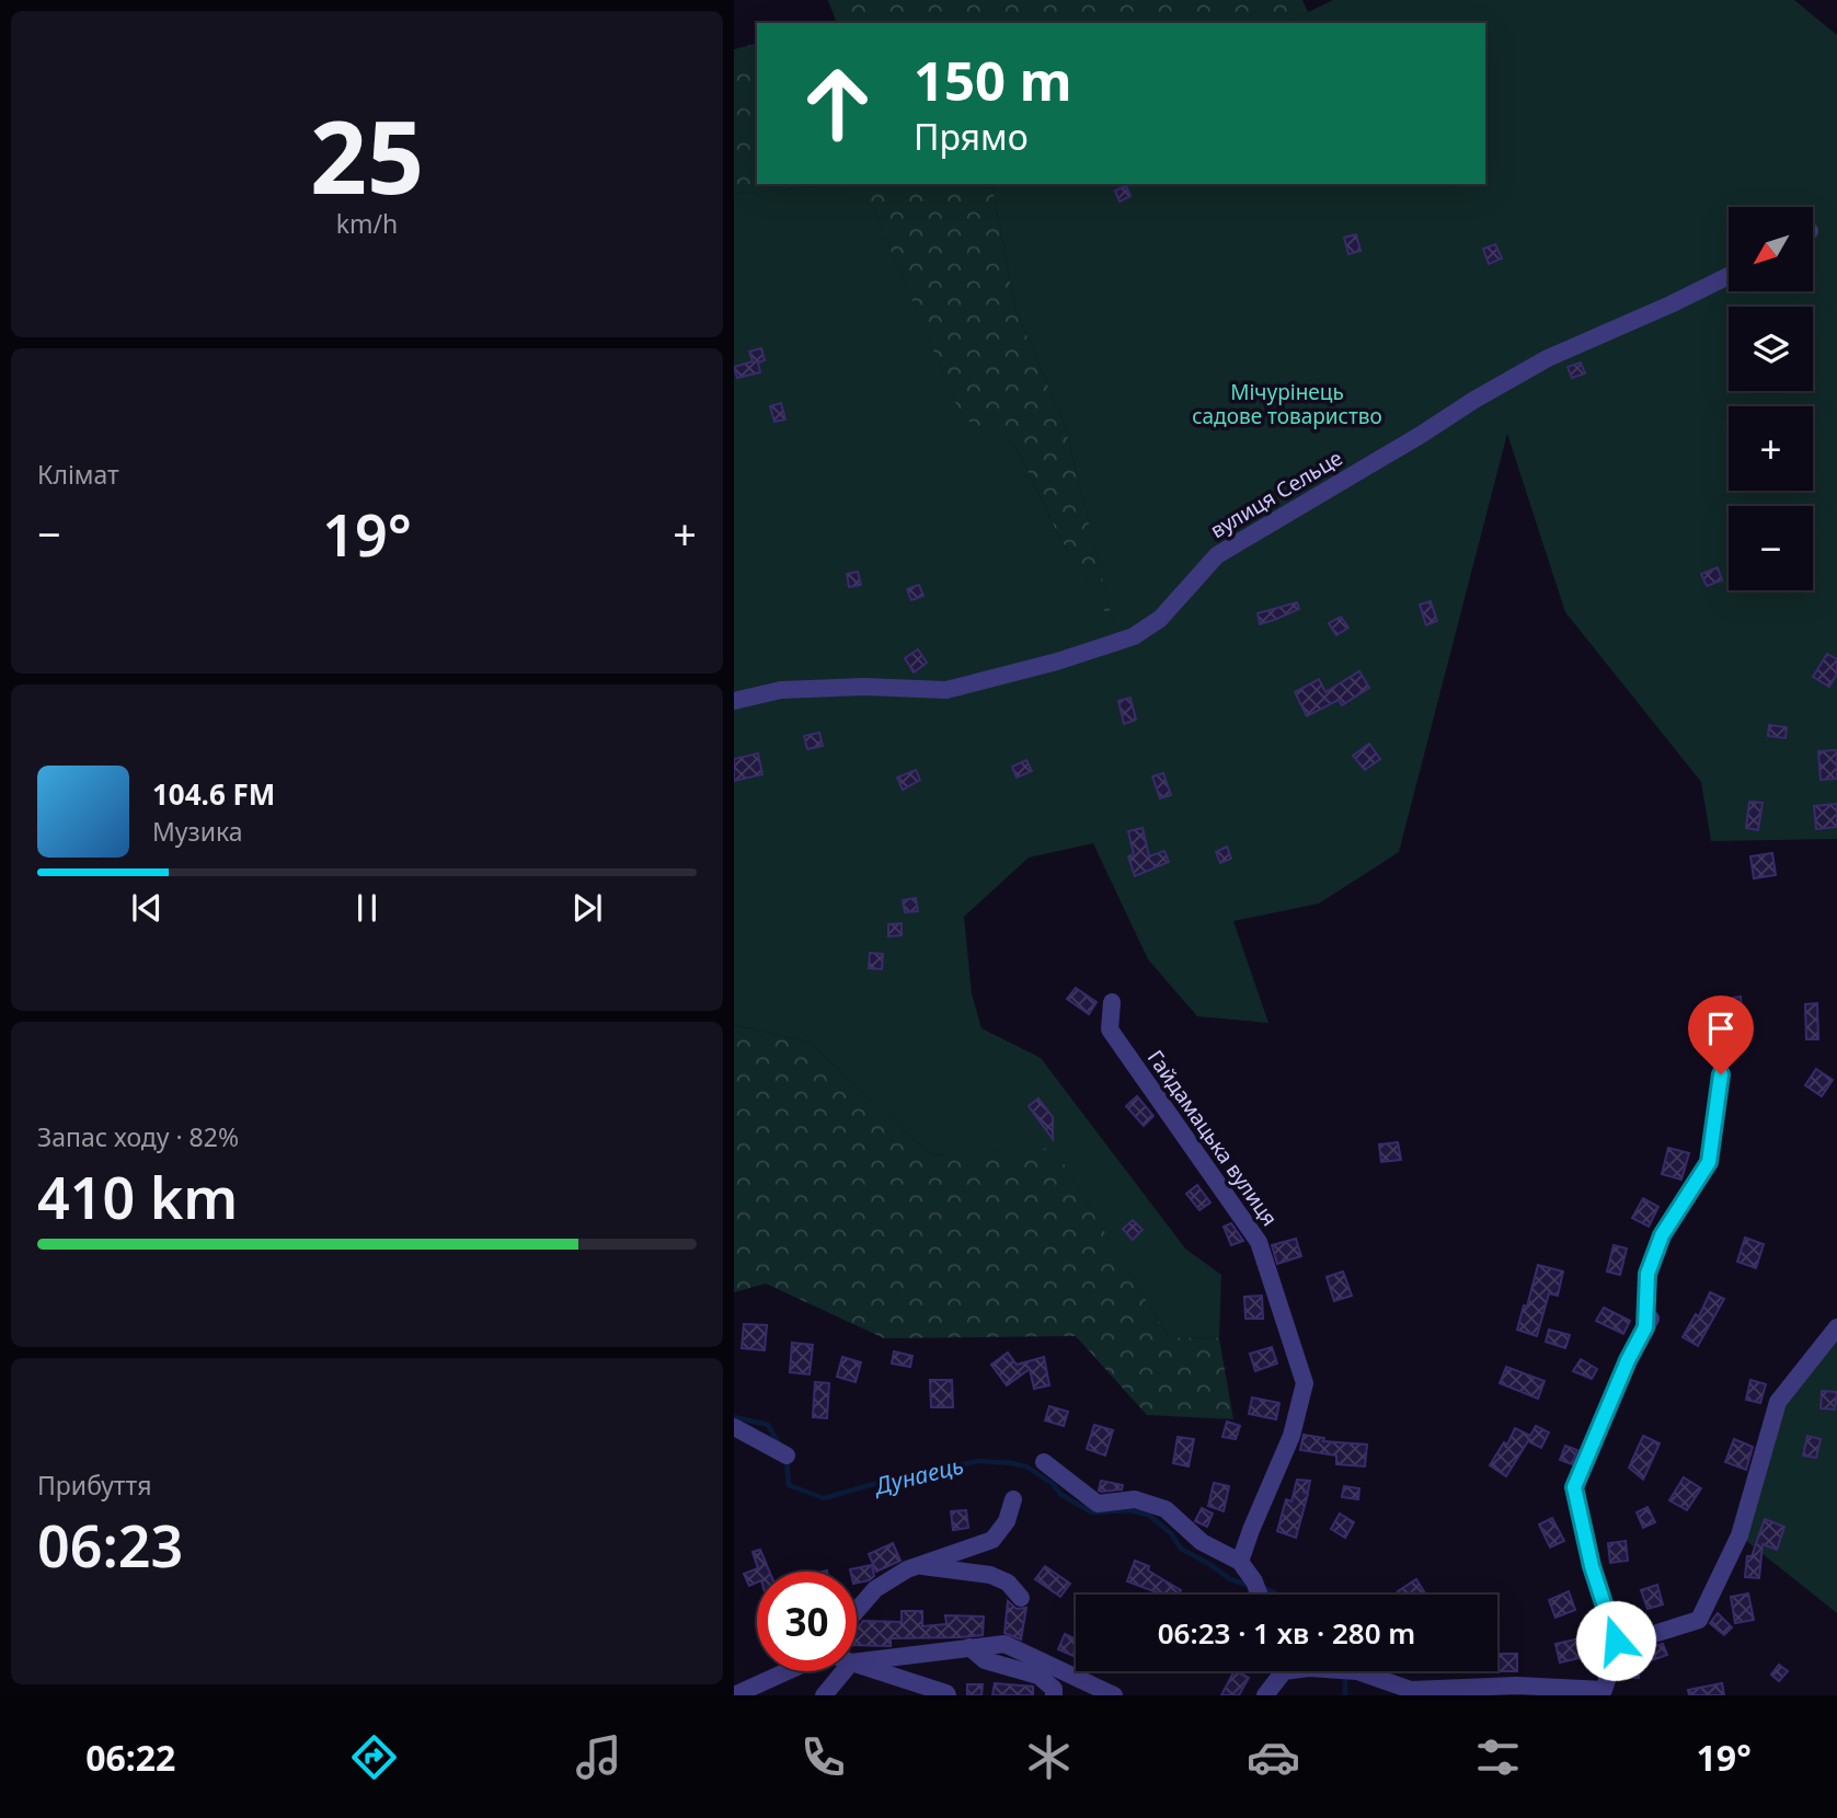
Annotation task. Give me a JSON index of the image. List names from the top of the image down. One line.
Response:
{"streets":{"street":["вулиця Сельце","Гайдамацька вулиця"]},"water":["Дунаець"],"parks":["Мічурінець садове товариство"],"north":"bottom left","page":{"tile":[["25","km/h"],"Клімат",["Запас ходу · 82%","410 km"],["Прибуття","06:23"]],"turn":["150 m","Прямо"],"map_buttons":["+","−"],"heat":["−","19°","+"],"song":["104.6 FM","Музика"],"limit":"30","trip":"06:23 · 1 хв · 280 m","tabs":["06:22","19°"]}}
